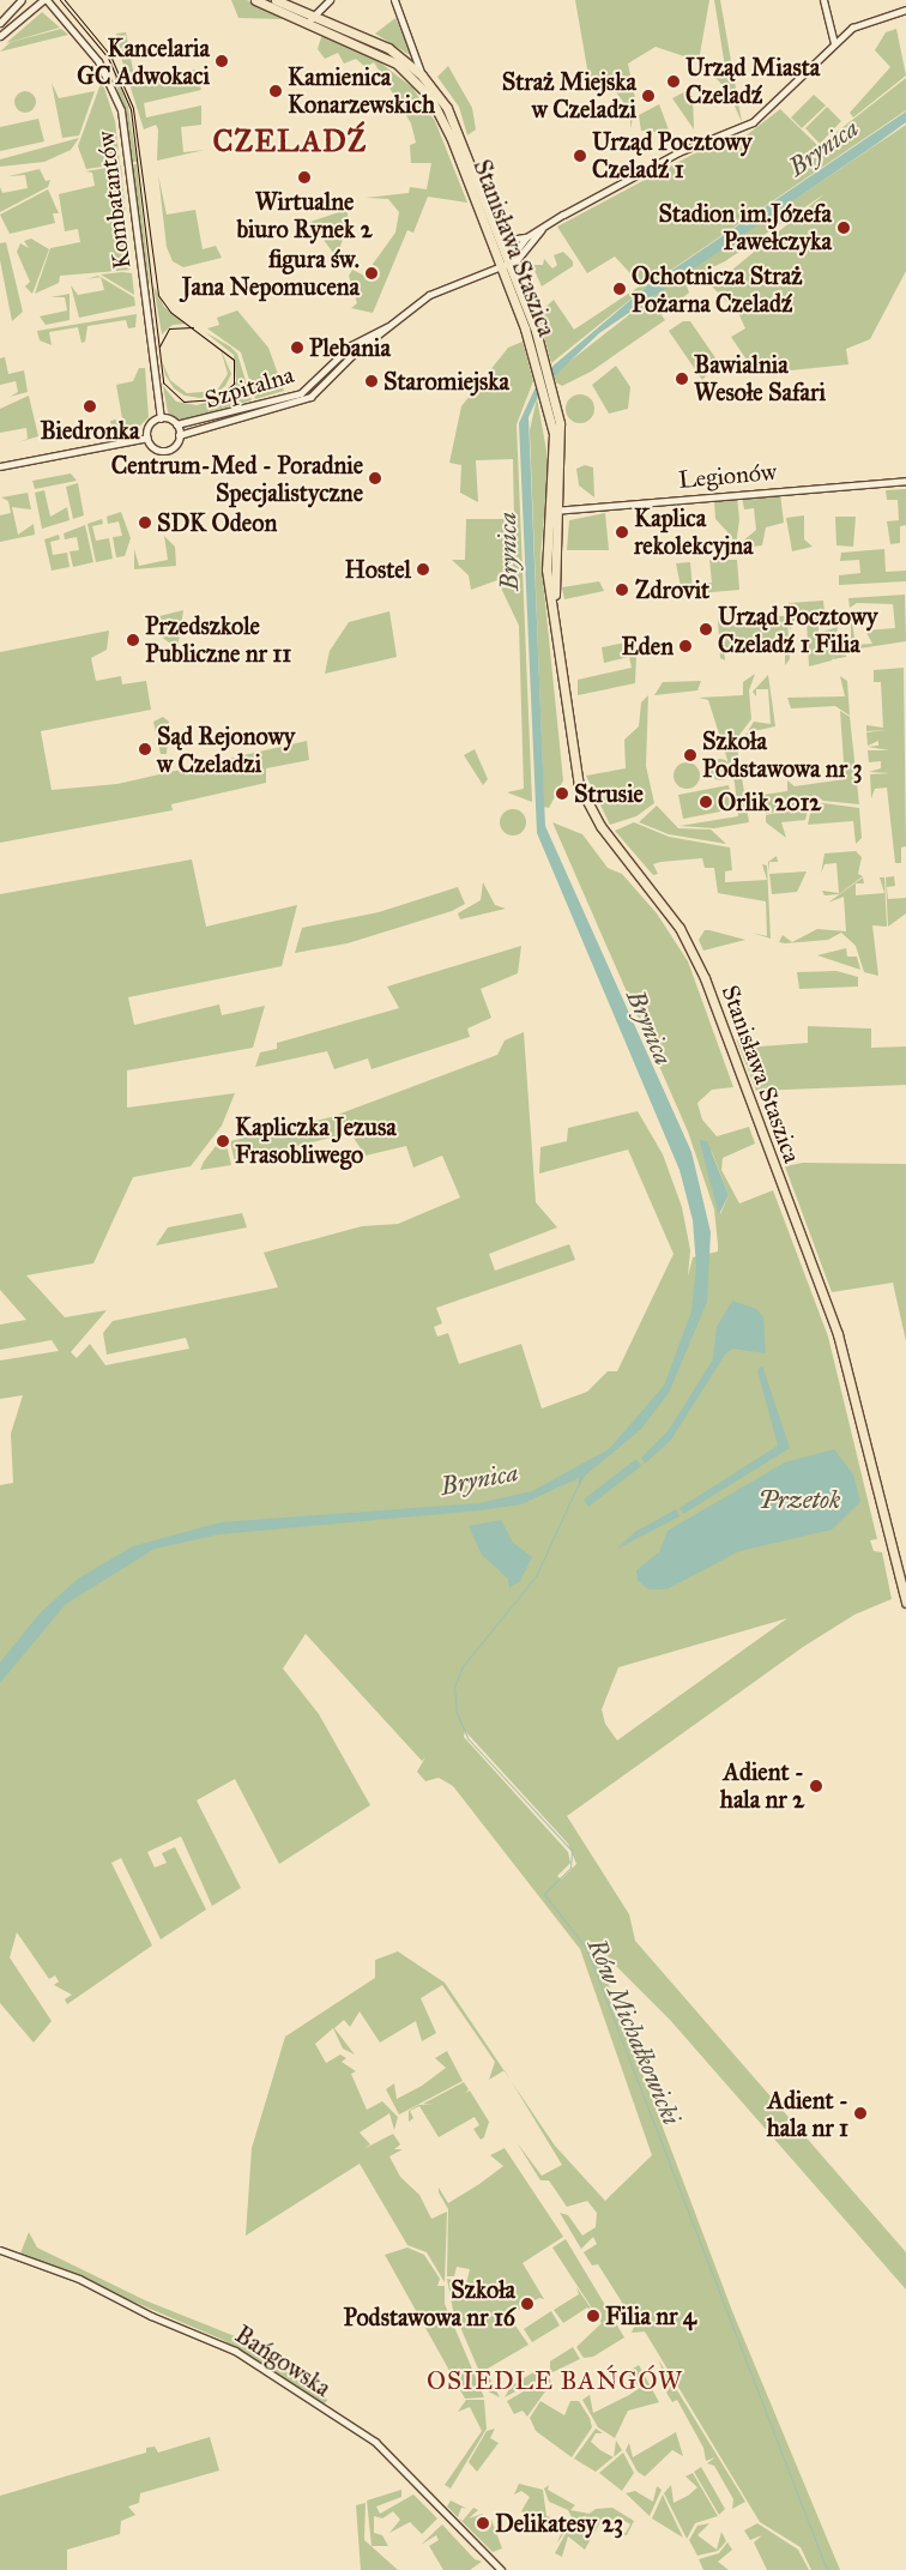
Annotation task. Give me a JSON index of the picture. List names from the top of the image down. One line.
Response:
{"streets":{"main road":["Stanisława Staszica"],"street":["Kombatantów","Szpitalna","Legionów","Bańgowska"]},"crossings":[["Kombatantów","Szpitalna"],["Stanisława Staszica","Legionów"]],"districts":["CZELADŹ","OSIEDLE BAŃGÓW"],"water":["Brynica","Przetok","Rów Michałkowicki"],"places":["Kancelaria GC Adwokaci","Urząd Miasta Czeladź","Kamienica Konarzewskich","Straż Miejska w Czeladzi","Urząd Pocztowy Czeladź 1","Wirtualne biuro Rynek 2","Stadion im.Józefa Pawełczyka","figura św. Jana Nepomucena","Ochotnicza Straż Pożarna Czeladź","Plebania","Bawialnia Wesołe Safari","Staromiejska","Biedronka","Centrum-Med - Poradnie Specjalistyczne","SDK Odeon","Kaplica rekolekcyjna","Hostel","Zdrovit","Urząd Pocztowy Czeladź 1 Filia","Przedszkole Publiczne nr 11","Eden","Sąd Rejonowy w Czeladzi","Szkoła Podstawowa nr 3","Strusie","Orlik 2012","Kapliczka Jezusa Frasobliwego","Adient - hala nr 2","Adient - hala nr 1","Szkoła Podstawowa nr 16","Filia nr 4","Delikatesy 23"]}
